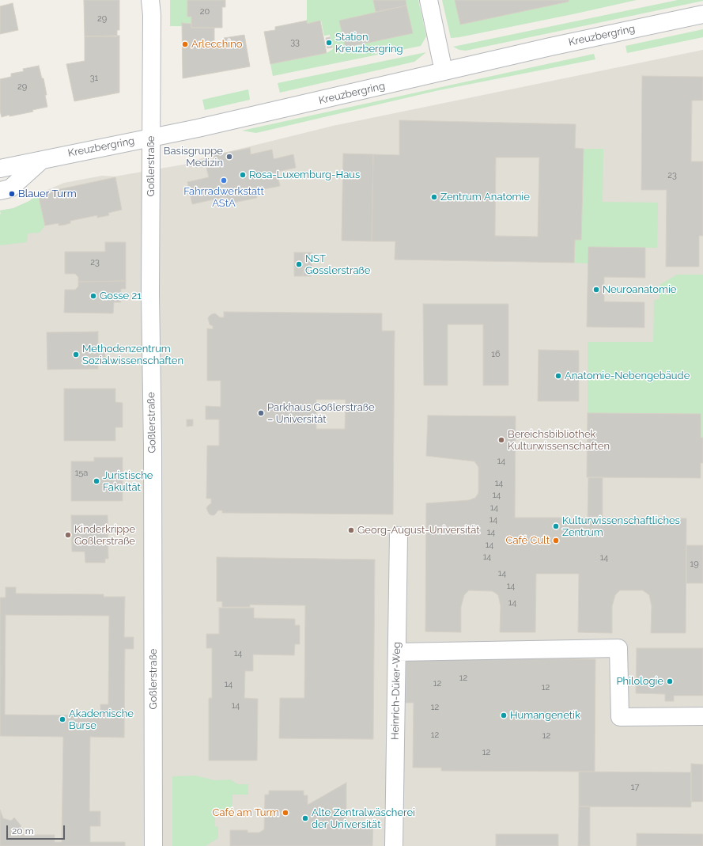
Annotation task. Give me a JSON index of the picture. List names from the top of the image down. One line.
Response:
{"streets":{"street":["Kreuzbergring","Goßlerstraße","Heinrich-Düker-Weg"]},"crossings":[["Kreuzbergring","Goßlerstraße"]],"places":["Station Kreuzbergring","Arlecchino","Basisgruppe Medizin","Rosa-Luxemburg-Haus","Fahrradwerkstatt AStA","Blauer Turm","Zentrum Anatomie","NST Gosslerstraße","Neuroanatomie","Gosse 21","Methodenzentrum Sozialwissenschaften","Anatomie-Nebengebäude","Parkhaus Goßlerstraße – Universität","Bereichsbibliothek Kulturwissenschaften","Juristische Fakultät","Kulturwissenschaftliches Zentrum","Georg-August-Universität","Kinderkrippe Goßlerstraße","Café Cult","Philologie","Humangenetik","Akademische Burse","Café am Turm","Alte Zentralwäscherei der Universität"],"house_numbers":["20","29","33","31","29","23","23","16","14","15a","14","14","14","14","14","14","14","14","19","14","14","14","14","12","12","14","12","14","12","12","12","12","17"],"scale_bar":"20 m"}
